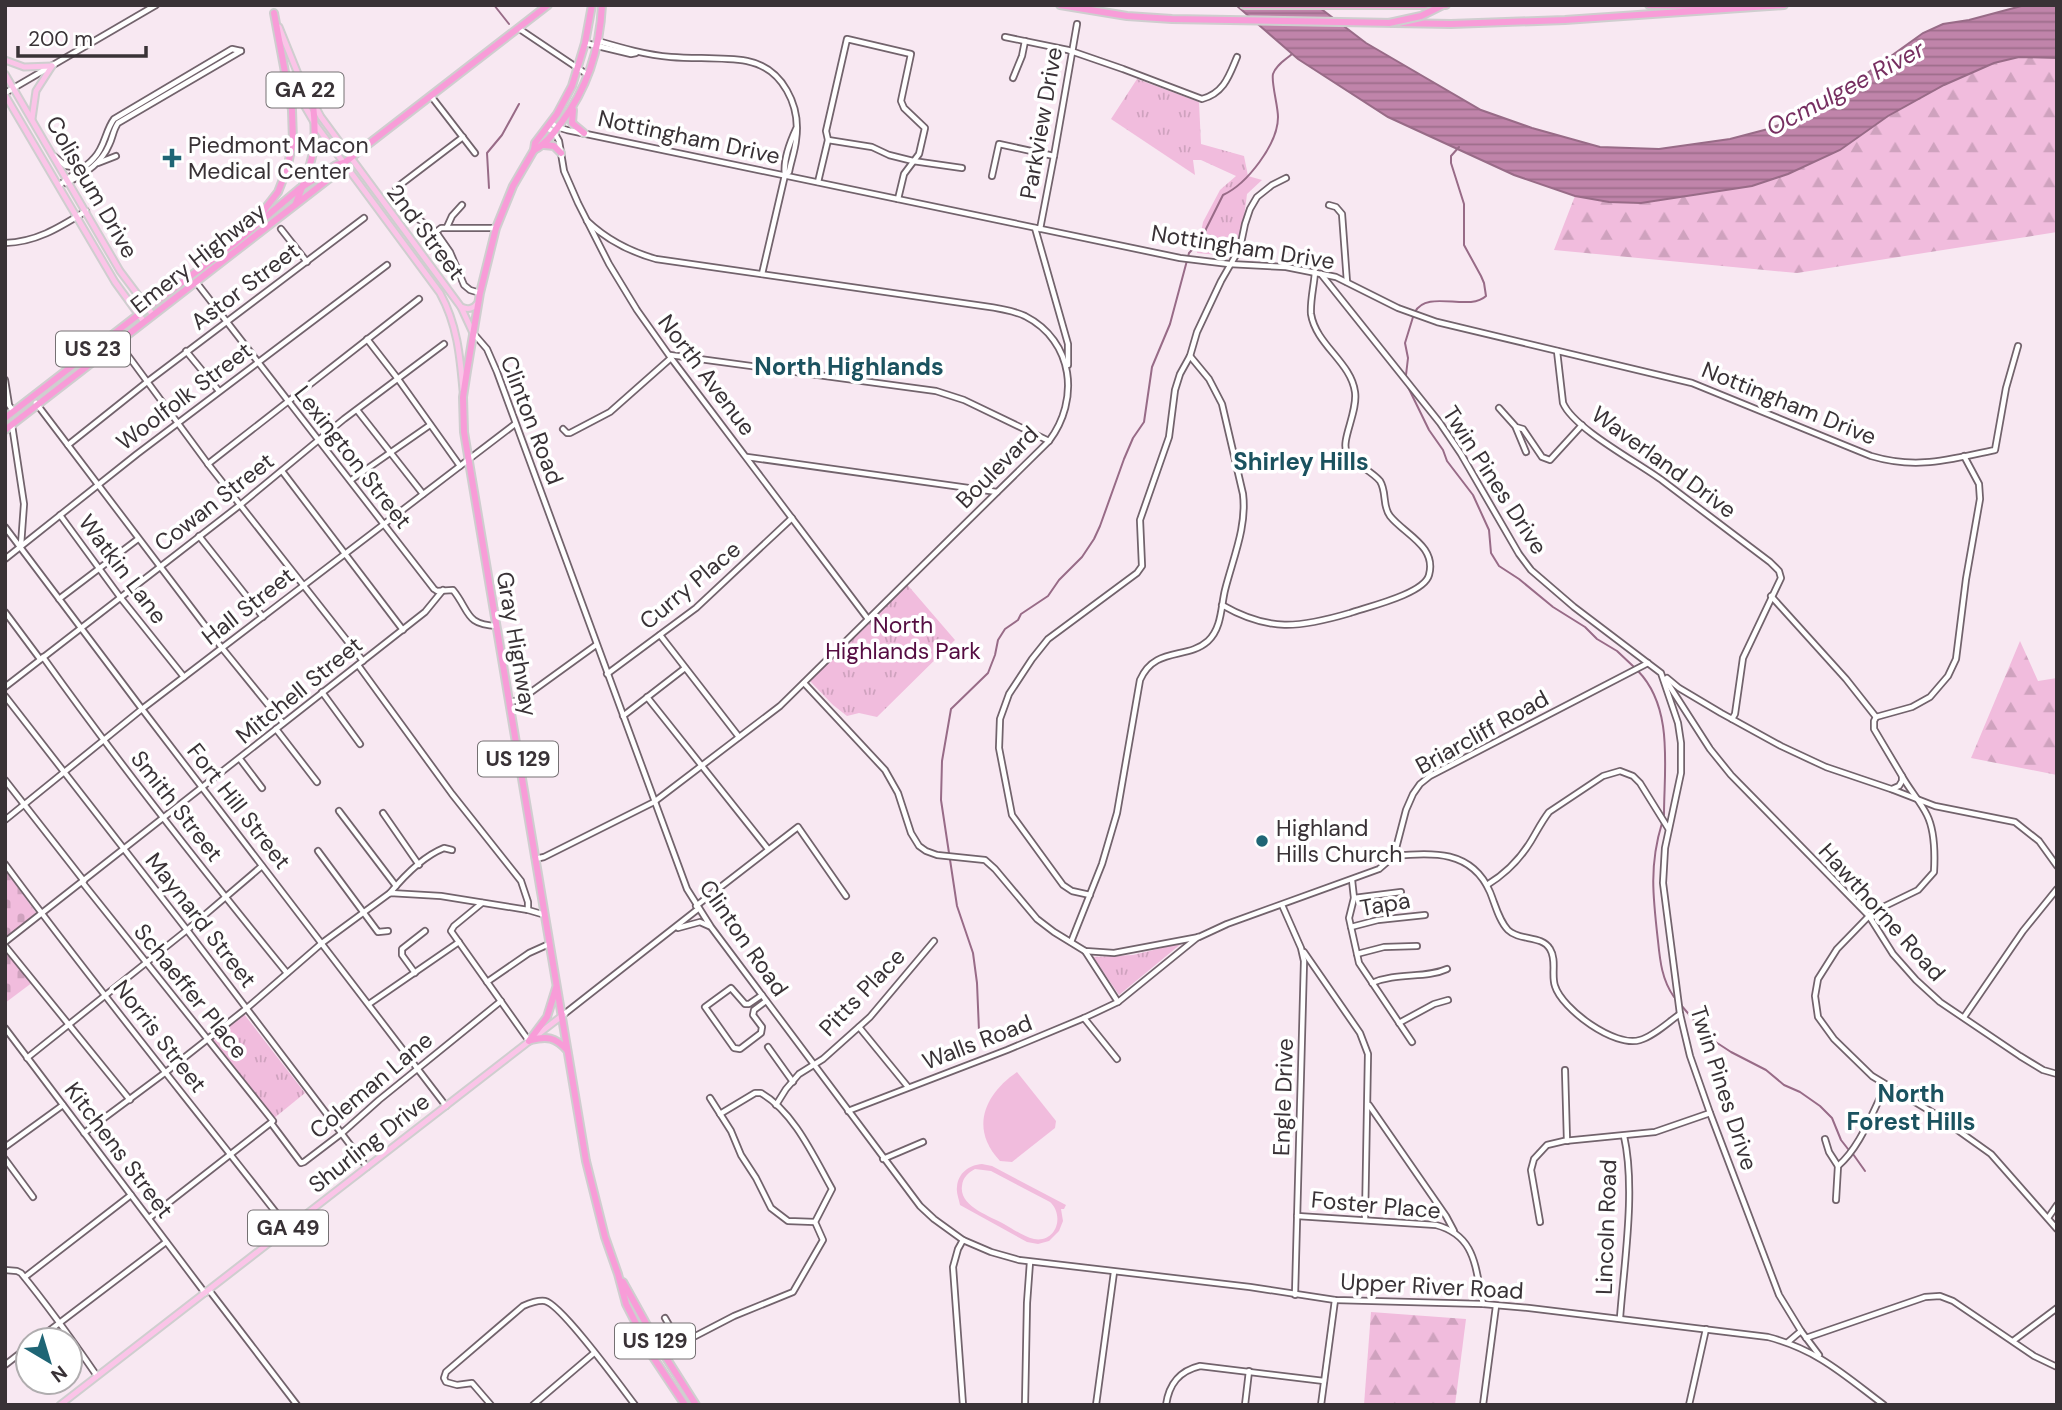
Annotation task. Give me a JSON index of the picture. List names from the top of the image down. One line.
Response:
{"streets":{"highway":["Emery Highway","US 23","Gray Highway","US 129","GA 49"],"main road":["GA 22","Coliseum Drive","2nd Street","Shurling Drive"],"street":["Parkview Drive","Nottingham Drive","Astor Street","North Avenue","Woolfolk Street","Clinton Road","Lexington Street","Waverland Drive","Boulevard","Twin Pines Drive","Cowan Street","Watkin Lane","Curry Place","Hall Street","Mitchell Street","Briarcliff Road","Smith Street","Fort Hill Street","Tapa","Hawthorne Road","Maynard Street","Schaeffer Place","Pitts Place","Norris Street","Walls Road","Coleman Lane","Engle Drive","Kitchens Street","Foster Place","Lincoln Road","Upper River Road"]},"crossings":[["Parkview Drive","Nottingham Drive"],["Nottingham Drive","North Avenue"],["Nottingham Drive","Waverland Drive"],["Nottingham Drive","Twin Pines Drive"],["Nottingham Drive","US 129"],["Coliseum Drive","Emery Highway"],["2nd Street","Emery Highway"],["2nd Street","Clinton Road"],["2nd Street","Gray Highway"],["Emery Highway","Lexington Street"],["Astor Street","Lexington Street"],["North Avenue","Boulevard"],["North Avenue","Curry Place"],["North Avenue","US 129"],["Woolfolk Street","Lexington Street"],["Woolfolk Street","Watkin Lane"],["Woolfolk Street","Fort Hill Street"],["Clinton Road","Boulevard"],["Clinton Road","Curry Place"],["Clinton Road","Hall Street"],["Clinton Road","Gray Highway"],["Clinton Road","Pitts Place"],["Clinton Road","Walls Road"],["Clinton Road","Shurling Drive"],["Clinton Road","Upper River Road"],["Lexington Street","Cowan Street"],["Lexington Street","Hall Street"],["Lexington Street","Gray Highway"],["Lexington Street","Mitchell Street"],["Boulevard","Gray Highway"],["Twin Pines Drive","Briarcliff Road"],["Twin Pines Drive","Hawthorne Road"],["Twin Pines Drive","Upper River Road"],["Cowan Street","Watkin Lane"],["Cowan Street","Smith Street"],["Cowan Street","Fort Hill Street"],["Watkin Lane","Hall Street"],["Hall Street","Gray Highway"],["Hall Street","Smith Street"],["Hall Street","Fort Hill Street"],["Hall Street","Maynard Street"],["Hall Street","Schaeffer Place"],["Gray Highway","US 129"],["Gray Highway","Shurling Drive"],["Gray Highway","GA 49"],["Mitchell Street","Smith Street"],["Mitchell Street","Fort Hill Street"],["Mitchell Street","Maynard Street"],["Mitchell Street","Schaeffer Place"],["Mitchell Street","Norris Street"],["Fort Hill Street","Coleman Lane"],["Fort Hill Street","Shurling Drive"],["Maynard Street","Coleman Lane"],["Maynard Street","Shurling Drive"],["Schaeffer Place","Coleman Lane"],["Norris Street","Shurling Drive"],["Engle Drive","Foster Place"],["Engle Drive","Upper River Road"],["Shurling Drive","Kitchens Street"],["Shurling Drive","GA 49"],["Foster Place","Upper River Road"],["Lincoln Road","Upper River Road"]],"districts":["North Highlands","Shirley Hills","North Forest Hills"],"water":["Ocmulgee River"],"parks":["North Highlands Park"],"places":{"health":["Piedmont Macon Medical Center"],"other":["Highland Hills Church"]},"scale_bar":"200 m","north":"bottom right"}
